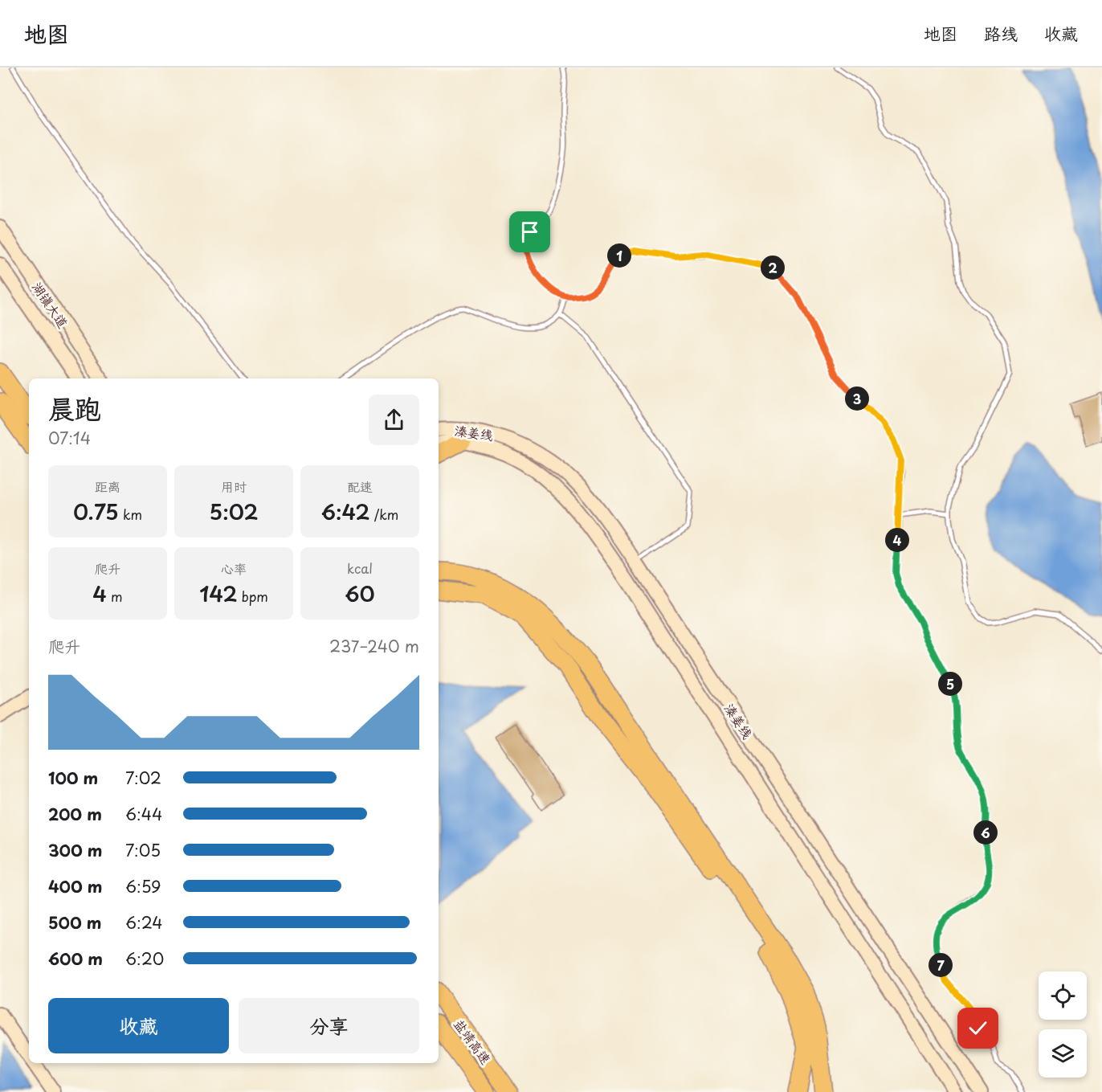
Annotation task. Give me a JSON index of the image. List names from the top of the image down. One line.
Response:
{"streets":{"highway":["盐靖高速"],"main road":["湖镇大道","溱姜线"]},"page":{"header":"地图","nav":["地图","路线","收藏"],"pins":["1","2","3","4","5","6","7"],"heading":["晨跑","07:14"],"stats":[["距离","0.75 km"],["用时","5:02"],["配速","6:42 /km"],["爬升","4 m"],["心率","142 bpm"],["kcal","60"]],"chart":["爬升","237–240 m"],"list":[{"name":"100 m","note":"7:02"},{"name":"200 m","note":"6:44"},{"name":"300 m","note":"7:05"},{"name":"400 m","note":"6:59"},{"name":"500 m","note":"6:24"},{"name":"600 m","note":"6:20"}],"buttons":["收藏","分享"]}}
